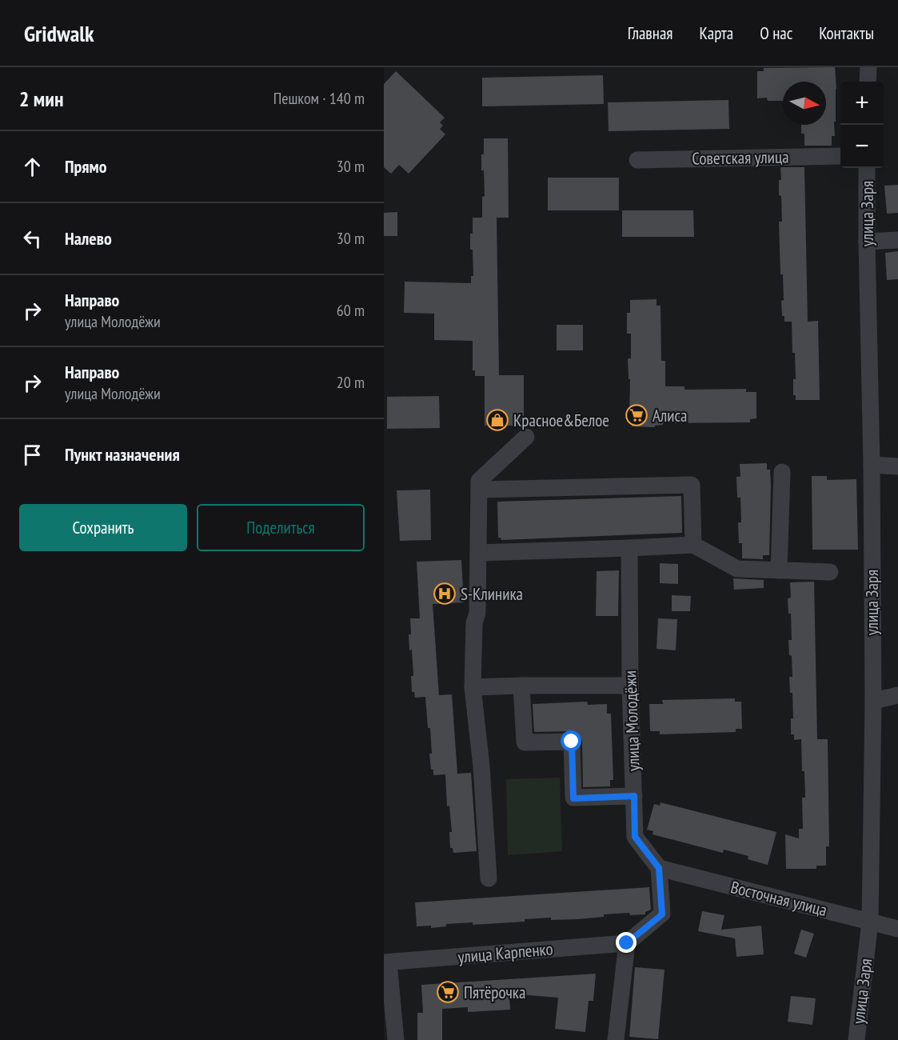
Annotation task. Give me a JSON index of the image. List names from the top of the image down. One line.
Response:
{"streets":{"street":["Советская улица","улица Заря","улица Молодёжи","Восточная улица","улица Карпенко"]},"crossings":[["улица Заря","Восточная улица"],["улица Молодёжи","Восточная улица"]],"places":{"supermarket":["Алиса","Пятёрочка"],"shop":["Красное&Белое"],"hospital":["S-Клиника"]},"north":"right","page":{"header":"Gridwalk","nav":["Главная","Карта","О нас","Контакты"],"heading":["2 мин","Пешком · 140 m"],"map_buttons":["+","−"],"list":[["Прямо","30 m"],["Налево","30 m"],["Направо","улица Молодёжи","60 m"],["Направо","улица Молодёжи","20 m"],"Пункт назначения"],"buttons":["Сохранить","Поделиться"]}}
